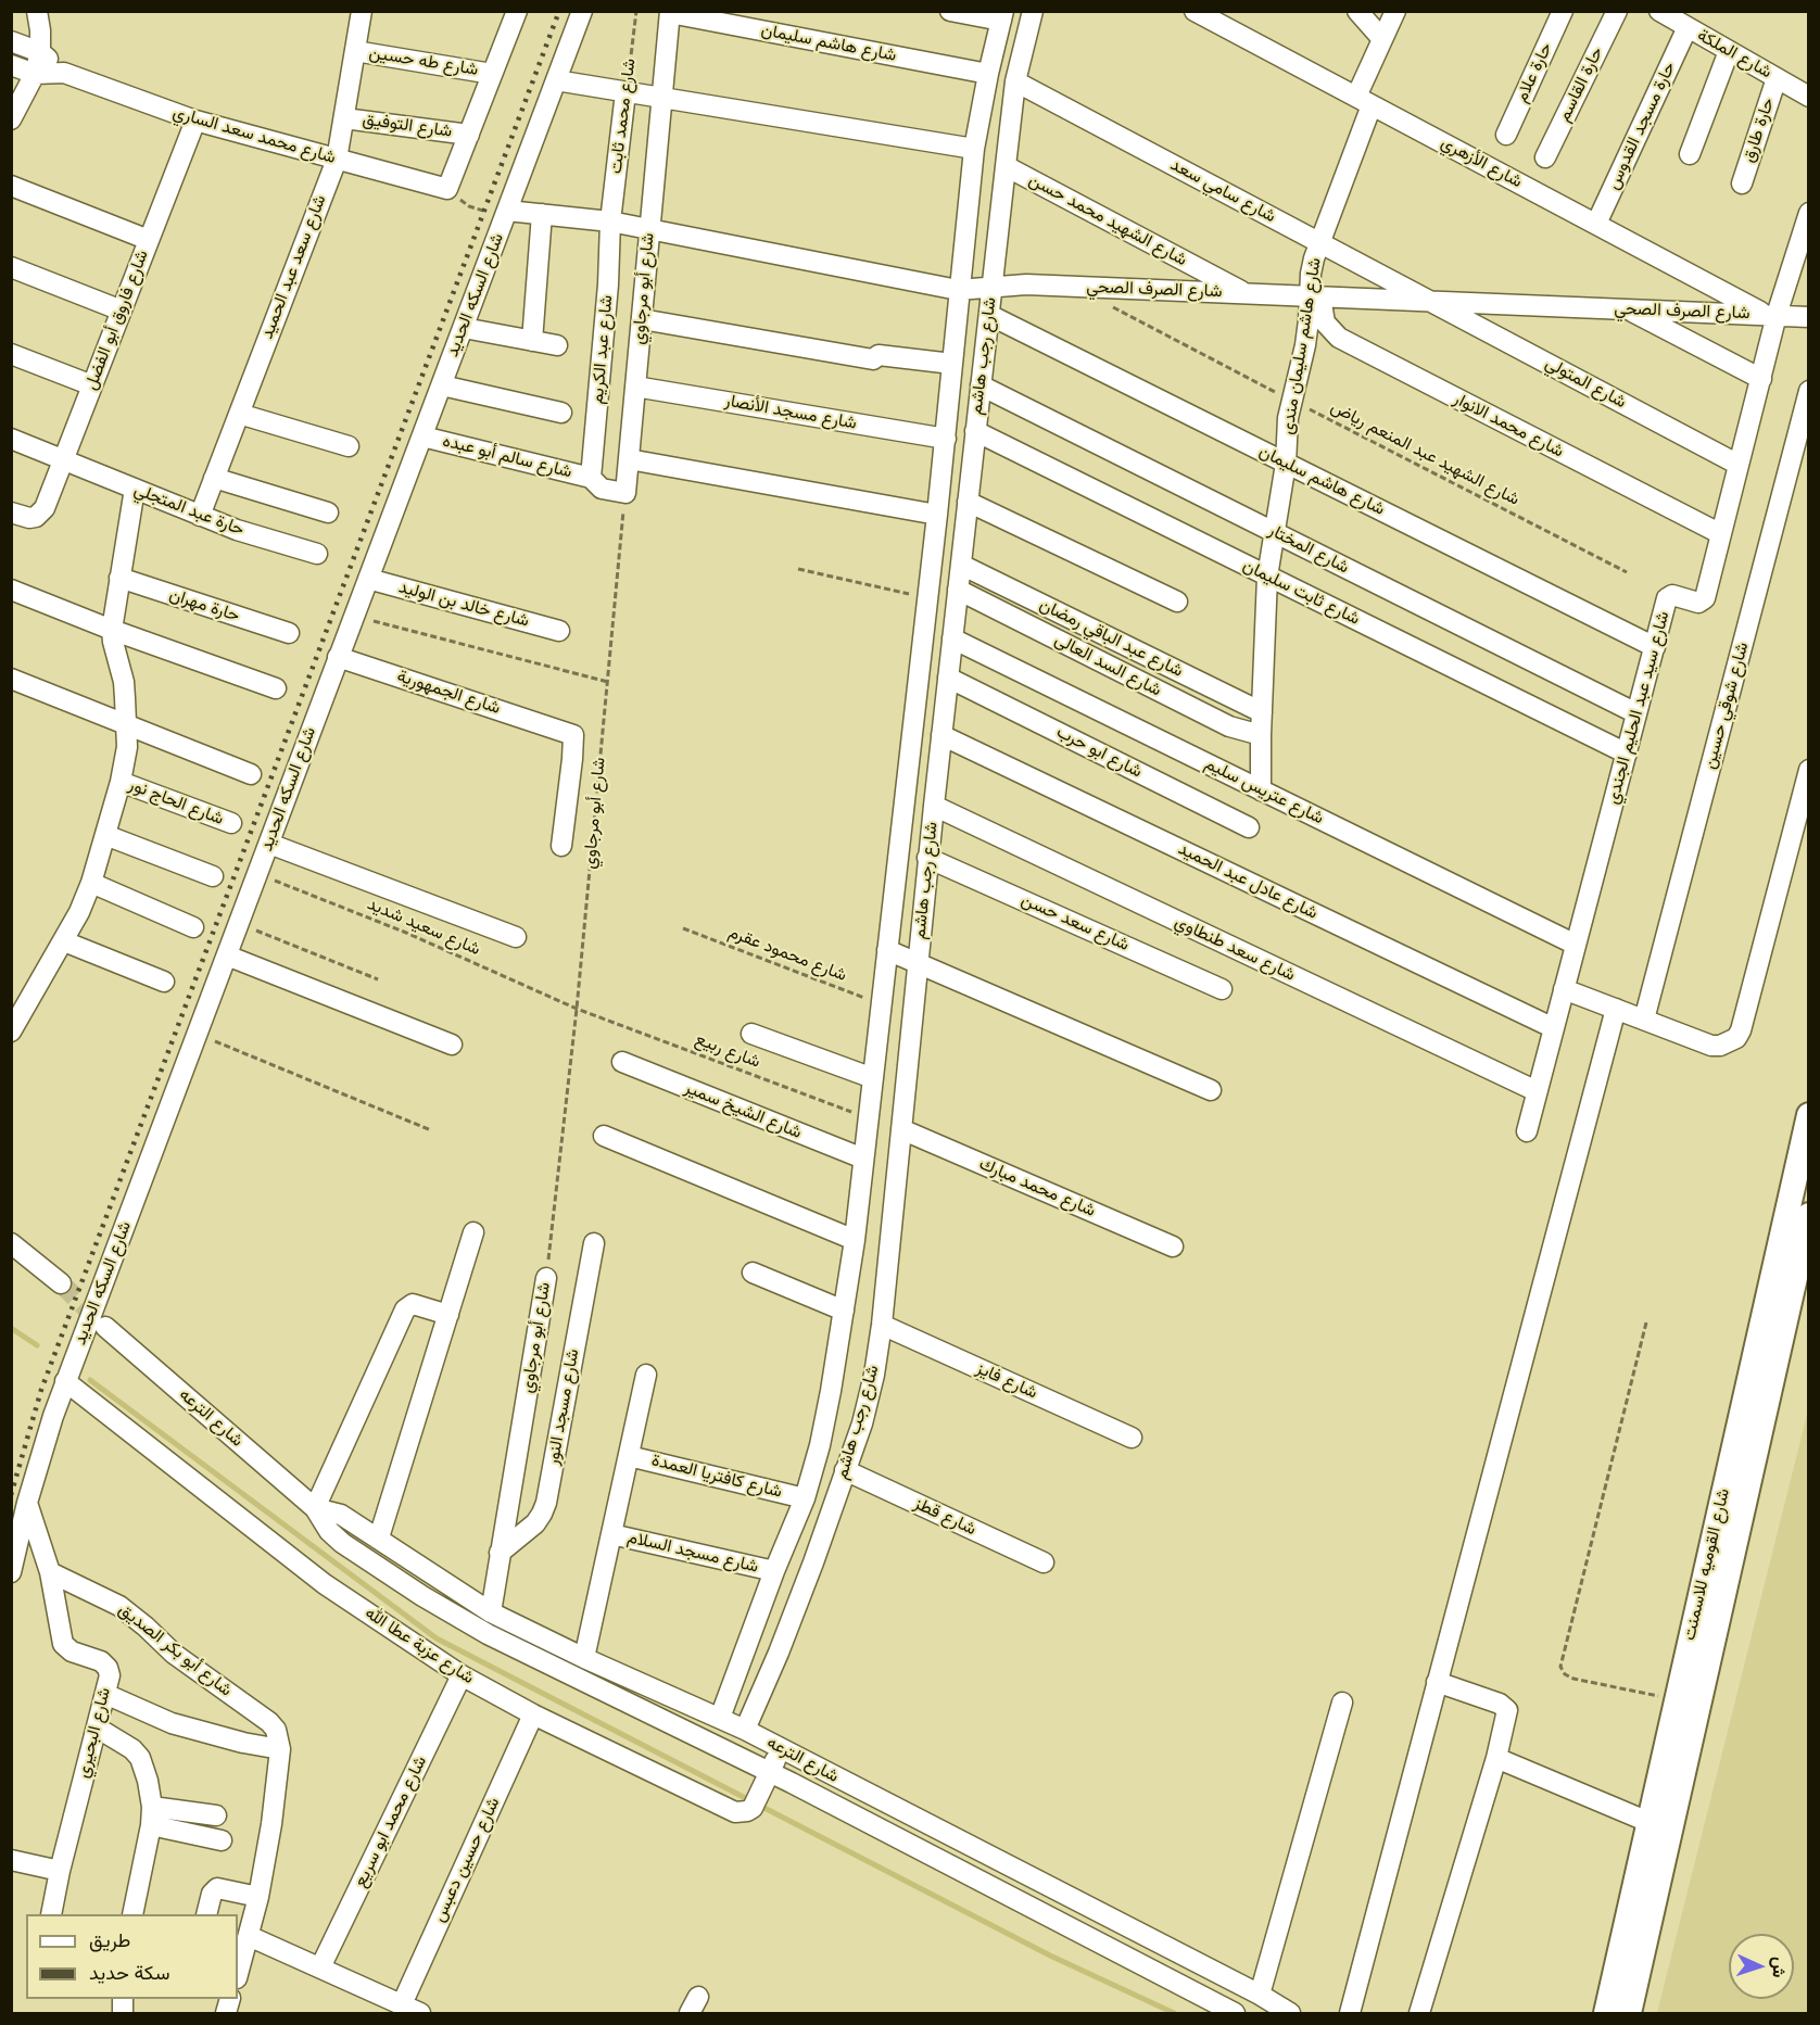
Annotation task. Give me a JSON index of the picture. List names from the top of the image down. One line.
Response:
{"streets":{"main road":["شارع القوميه للاسمنت"],"street":["شارع هاشم سليمان","شارع الملكة","شارع طه حسين","حارة علام","حارة القاسم","شارع محمد ثابت","شارع التوفيق","حارة مسجد القدوس","حارة طارق","شارع محمد سعد الساري","شارع الأزهري","شارع سامي سعد","شارع الشهيد محمد حسن","شارع سعد عبد الحميد","شارع أبو مرجاوي","شارع الصرف الصحي","شارع السكه الحديد","شارع فاروق أبو الفضل","شارع هاشم سليمان مندى","شارع عبد الكريم","شارع رجب هاشم","شارع المتولي","شارع مسجد الأنصار","شارع محمد الانوار","شارع سالم أبو عبده","حارة عبد المتجلي","شارع المختار","شارع ثابت سليمان","شارع خالد بن الوليد","حارة مهران","شارع عبد الباقي رمضان","شارع السد العالى","شارع الجمهورية","شارع شوقي حسين","شارع سيد عبد الحليم الجندي","شارع ابو حرب","شارع عتريس سليم","شارع الحاج نور","شارع عادل عبد الحميد","شارع سعد حسن","شارع سعد طنطاوي","شارع الشيخ سمير","شارع محمد مبارك","شارع فايز","شارع مسجد النور","شارع الترعه","شارع كافتريا العمدة","شارع قطز","شارع مسجد السلام","شارع عزبة عطا الله","شارع أبو بكر الصديق","شارع البحيري","شارع محمد ابو سريع","شارع حسين دعبس"],"path":["شارع الشهيد عبد المنعم رياض","شارع سعيد شديد","شارع محمود عقرم","شارع ربيع"]},"crossings":[["شارع هاشم سليمان","شارع أبو مرجاوي"],["شارع هاشم سليمان","شارع هاشم سليمان مندى"],["شارع هاشم سليمان","شارع رجب هاشم"],["شارع هاشم سليمان","شارع سيد عبد الحليم الجندي"],["شارع الملكة","حارة مسجد القدوس"],["شارع الملكة","حارة طارق"],["شارع طه حسين","شارع سعد عبد الحميد"],["شارع محمد ثابت","شارع الصرف الصحي"],["شارع محمد ثابت","شارع عبد الكريم"],["شارع التوفيق","شارع محمد سعد الساري"],["شارع التوفيق","شارع سعد عبد الحميد"],["حارة مسجد القدوس","شارع الأزهري"],["شارع محمد سعد الساري","شارع سعد عبد الحميد"],["شارع محمد سعد الساري","شارع فاروق أبو الفضل"],["شارع الأزهري","شارع الصرف الصحي"],["شارع الأزهري","شارع هاشم سليمان مندى"],["شارع الأزهري","شارع سيد عبد الحليم الجندي"],["شارع سامي سعد","شارع الصرف الصحي"],["شارع سامي سعد","شارع هاشم سليمان مندى"],["شارع سامي سعد","شارع رجب هاشم"],["شارع سامي سعد","شارع المتولي"],["شارع الشهيد محمد حسن","شارع الصرف الصحي"],["شارع الشهيد محمد حسن","شارع رجب هاشم"],["شارع سعد عبد الحميد","حارة عبد المتجلي"],["شارع أبو مرجاوي","شارع الصرف الصحي"],["شارع أبو مرجاوي","شارع مسجد الأنصار"],["شارع أبو مرجاوي","شارع سالم أبو عبده"],["شارع أبو مرجاوي","شارع سعيد شديد"],["شارع أبو مرجاوي","شارع ربيع"],["شارع أبو مرجاوي","شارع مسجد النور"],["شارع أبو مرجاوي","شارع الترعه"],["شارع الصرف الصحي","شارع السكه الحديد"],["شارع الصرف الصحي","شارع هاشم سليمان مندى"],["شارع الصرف الصحي","شارع عبد الكريم"],["شارع الصرف الصحي","شارع رجب هاشم"],["شارع الصرف الصحي","شارع المتولي"],["شارع الصرف الصحي","شارع محمد الانوار"],["شارع الصرف الصحي","شارع سيد عبد الحليم الجندي"],["شارع السكه الحديد","شارع سالم أبو عبده"],["شارع السكه الحديد","شارع خالد بن الوليد"],["شارع السكه الحديد","شارع الجمهورية"],["شارع السكه الحديد","شارع سعيد شديد"],["شارع السكه الحديد","شارع عزبة عطا الله"],["شارع السكه الحديد","شارع البحيري"],["شارع فاروق أبو الفضل","حارة عبد المتجلي"],["شارع هاشم سليمان مندى","شارع محمد الانوار"],["شارع هاشم سليمان مندى","شارع الشهيد عبد المنعم رياض"],["شارع هاشم سليمان مندى","شارع المختار"],["شارع هاشم سليمان مندى","شارع ثابت سليمان"],["شارع هاشم سليمان مندى","شارع عبد الباقي رمضان"],["شارع هاشم سليمان مندى","شارع السد العالى"],["شارع هاشم سليمان مندى","شارع عتريس سليم"],["شارع عبد الكريم","شارع سالم أبو عبده"],["شارع رجب هاشم","شارع مسجد الأنصار"],["شارع رجب هاشم","شارع المختار"],["شارع رجب هاشم","شارع ثابت سليمان"],["شارع رجب هاشم","شارع عبد الباقي رمضان"],["شارع رجب هاشم","شارع السد العالى"],["شارع رجب هاشم","شارع ابو حرب"],["شارع رجب هاشم","شارع عتريس سليم"],["شارع رجب هاشم","شارع عادل عبد الحميد"],["شارع رجب هاشم","شارع سعد حسن"],["شارع رجب هاشم","شارع سعد طنطاوي"],["شارع رجب هاشم","شارع محمود عقرم"],["شارع رجب هاشم","شارع ربيع"],["شارع رجب هاشم","شارع الشيخ سمير"],["شارع رجب هاشم","شارع محمد مبارك"],["شارع رجب هاشم","شارع فايز"],["شارع رجب هاشم","شارع الترعه"],["شارع رجب هاشم","شارع كافتريا العمدة"],["شارع رجب هاشم","شارع قطز"],["شارع رجب هاشم","شارع مسجد السلام"],["شارع المتولي","شارع سيد عبد الحليم الجندي"],["شارع محمد الانوار","شارع سيد عبد الحليم الجندي"],["شارع المختار","شارع سيد عبد الحليم الجندي"],["شارع ثابت سليمان","شارع سيد عبد الحليم الجندي"],["شارع سيد عبد الحليم الجندي","شارع عتريس سليم"],["شارع سيد عبد الحليم الجندي","شارع عادل عبد الحميد"],["شارع سيد عبد الحليم الجندي","شارع سعد طنطاوي"],["شارع سعيد شديد","شارع ربيع"],["شارع الترعه","شارع عزبة عطا الله"],["شارع عزبة عطا الله","شارع محمد ابو سريع"],["شارع عزبة عطا الله","شارع حسين دعبس"],["شارع أبو بكر الصديق","شارع البحيري"]],"legend":["طريق","سكة حديد"],"north":"right"}
